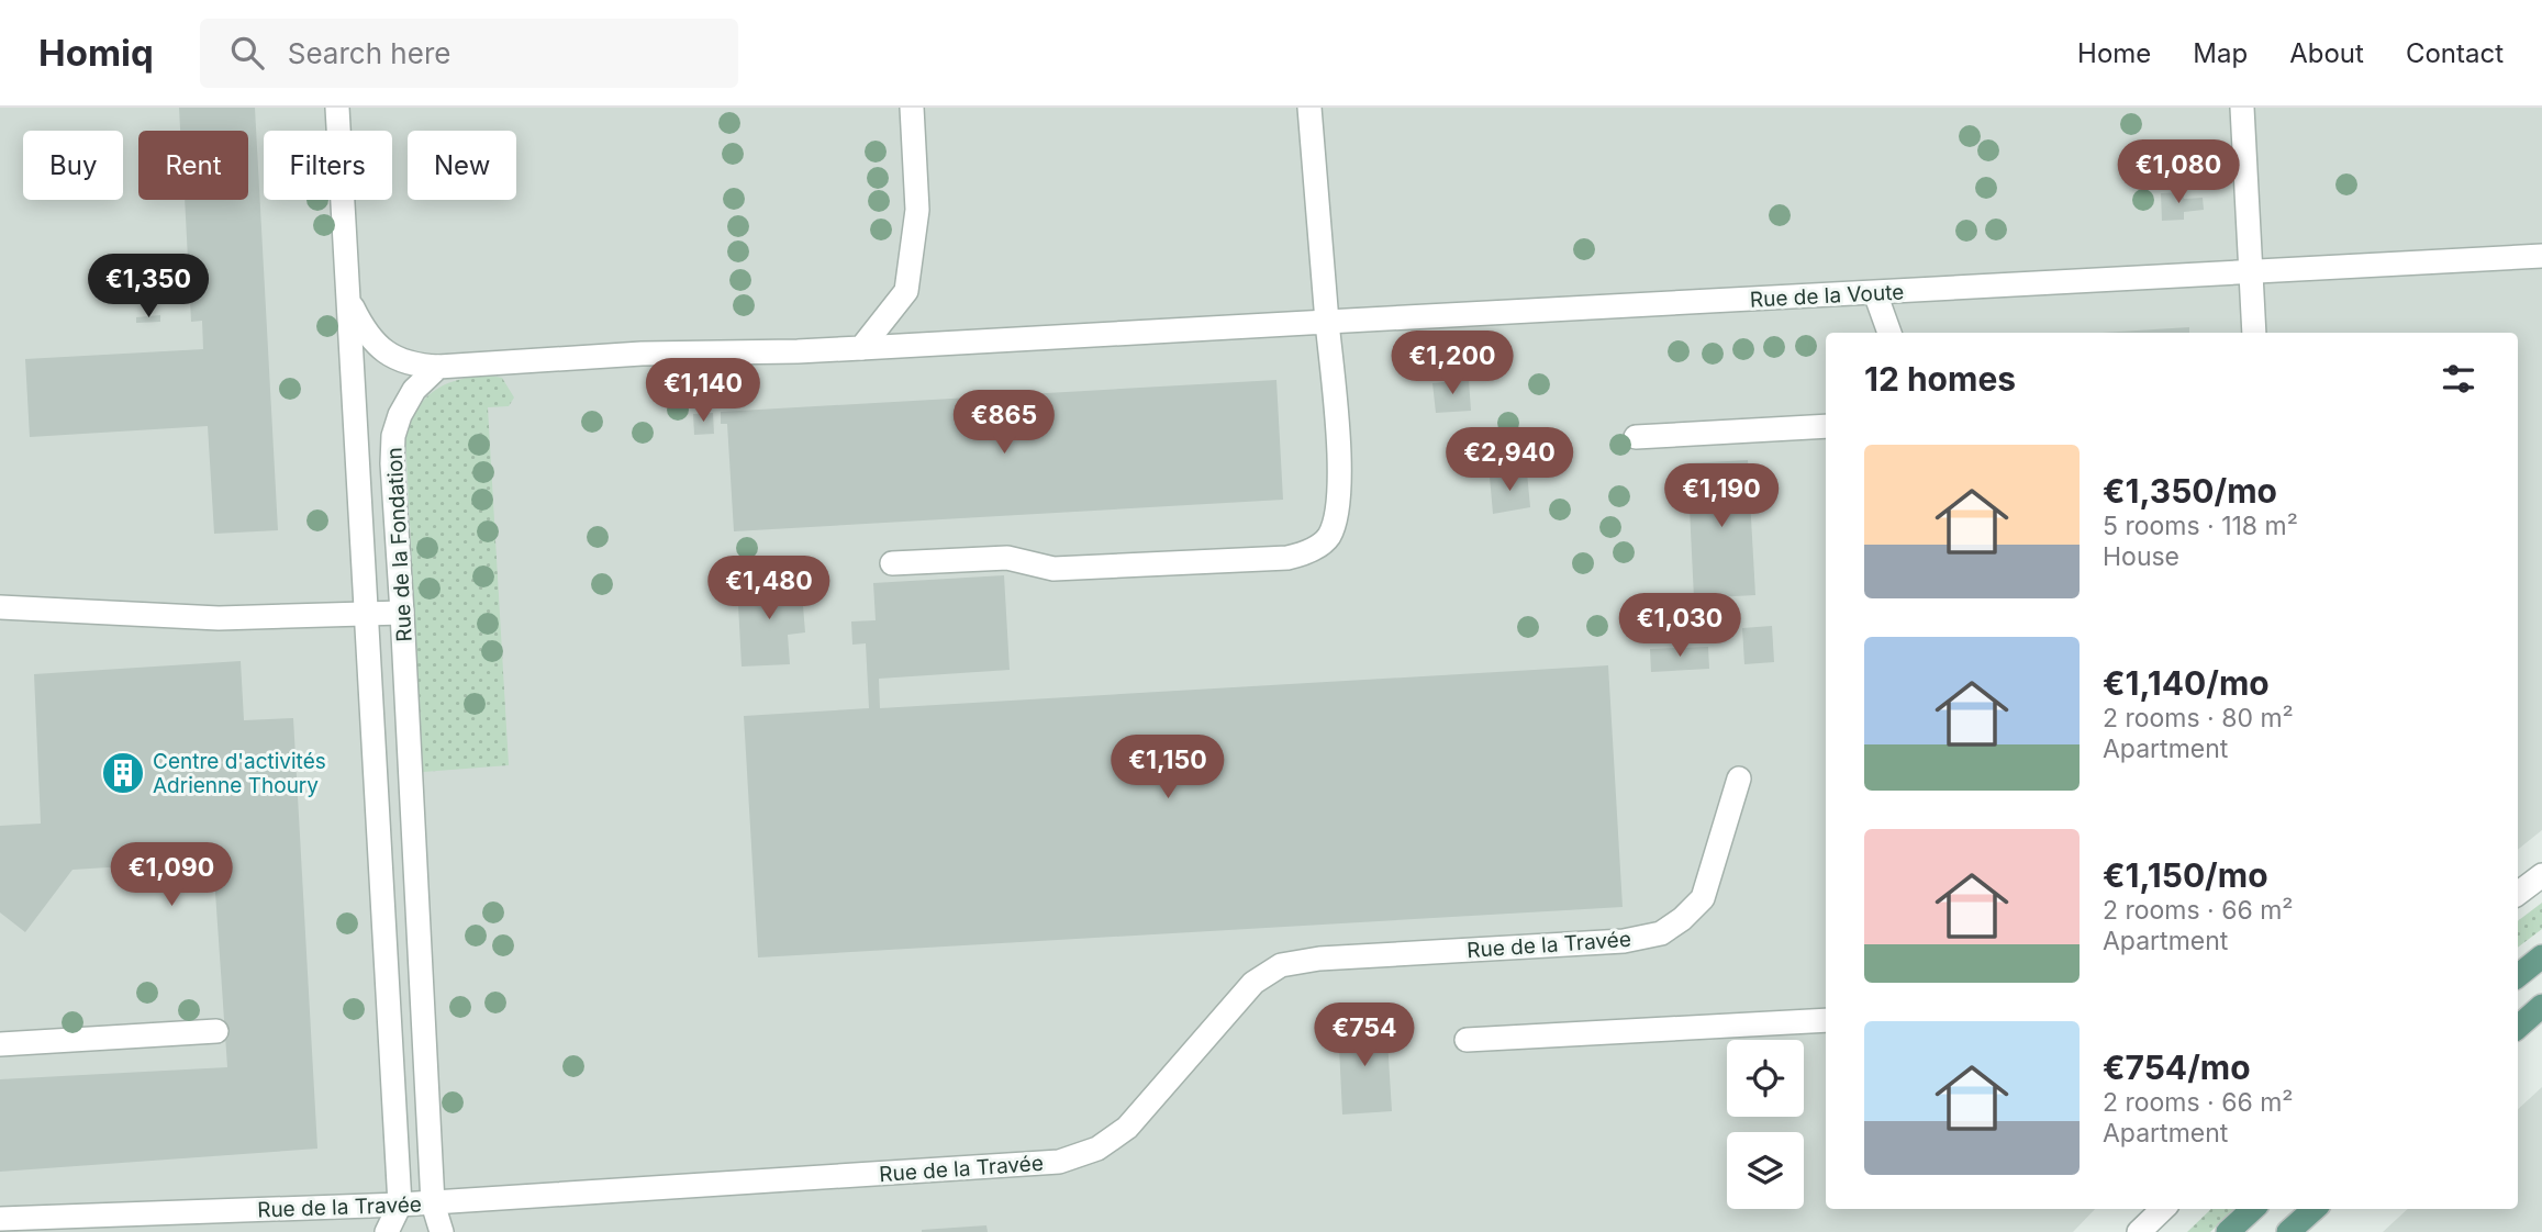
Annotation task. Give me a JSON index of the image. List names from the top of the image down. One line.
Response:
{"streets":{"lane":["Rue de la Voute","Rue de la Fondation","Rue de la Travée"]},"crossings":[["Rue de la Fondation","Rue de la Travée"]],"places":{"building":["Centre d'activités Adrienne Thoury"]},"page":{"header":"Homiq","search":"Search here","nav":["Home","Map","About","Contact"],"chip":["Buy","Rent","Filters","New"],"price":["€1,080","€1,350","€1,200","€1,140","€865","€2,940","€1,190","€1,480","€1,030","€1,150","€1,090","€754"],"heading":"12 homes","list":[{"name":"€1,350/mo","note":"5 rooms · 118 m² · House"},{"name":"€1,140/mo","note":"2 rooms · 80 m² · Apartment"},{"name":"€1,150/mo","note":"2 rooms · 66 m² · Apartment"},{"name":"€754/mo","note":"2 rooms · 66 m² · Apartment"}]}}
